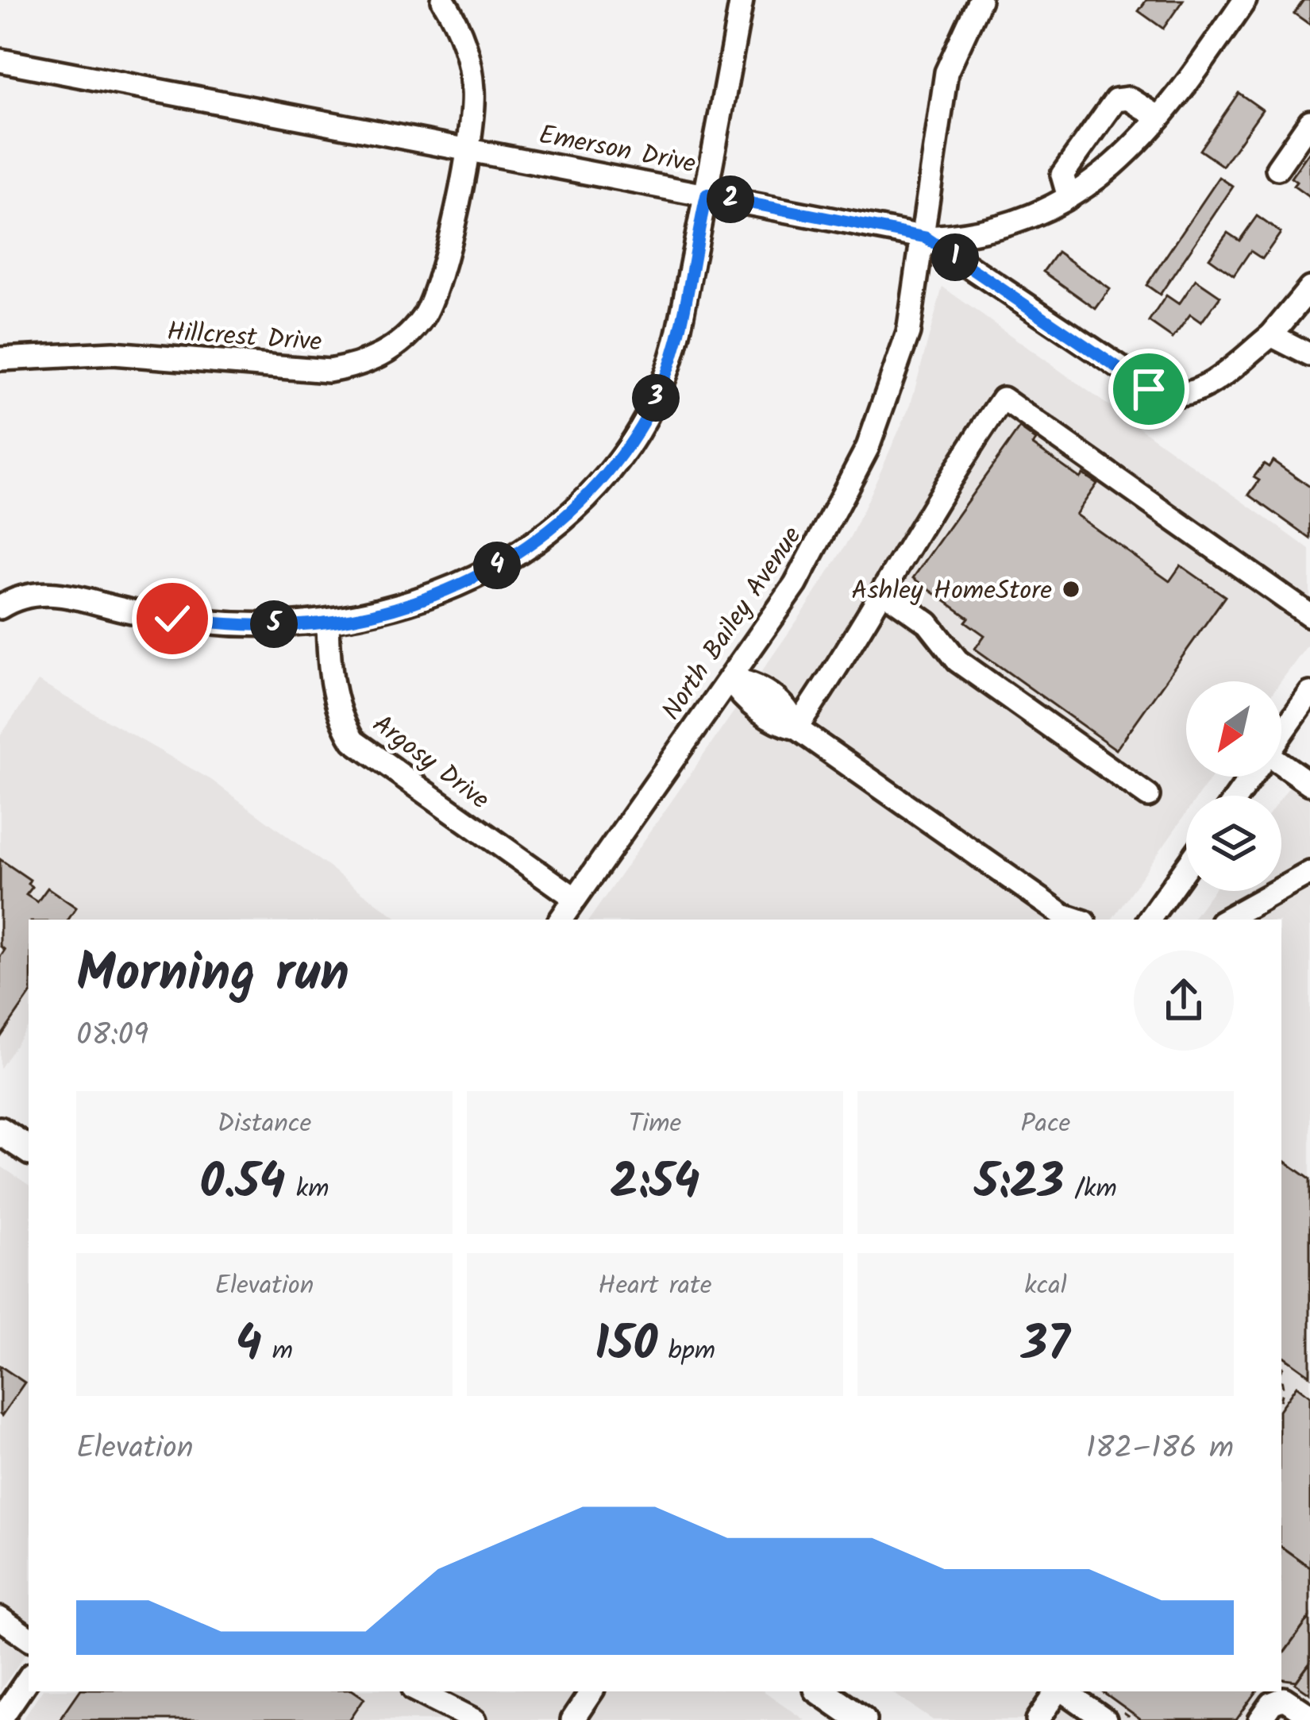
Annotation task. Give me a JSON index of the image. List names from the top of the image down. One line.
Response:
{"streets":{"street":["Emerson Drive","Hillcrest Drive","North Bailey Avenue","Argosy Drive"]},"crossings":[["Emerson Drive","Hillcrest Drive"],["Emerson Drive","North Bailey Avenue"],["North Bailey Avenue","Argosy Drive"]],"places":["Ashley HomeStore"],"north":"bottom left","page":{"pins":["2","1","3","4","5"],"heading":["Morning run","08:09"],"stats":[["Distance","0.54 km"],["Time","2:54"],["Pace","5:23 /km"],["Elevation","4 m"],["Heart rate","150 bpm"],["kcal","37"]],"chart":["Elevation","182–186 m"]}}
